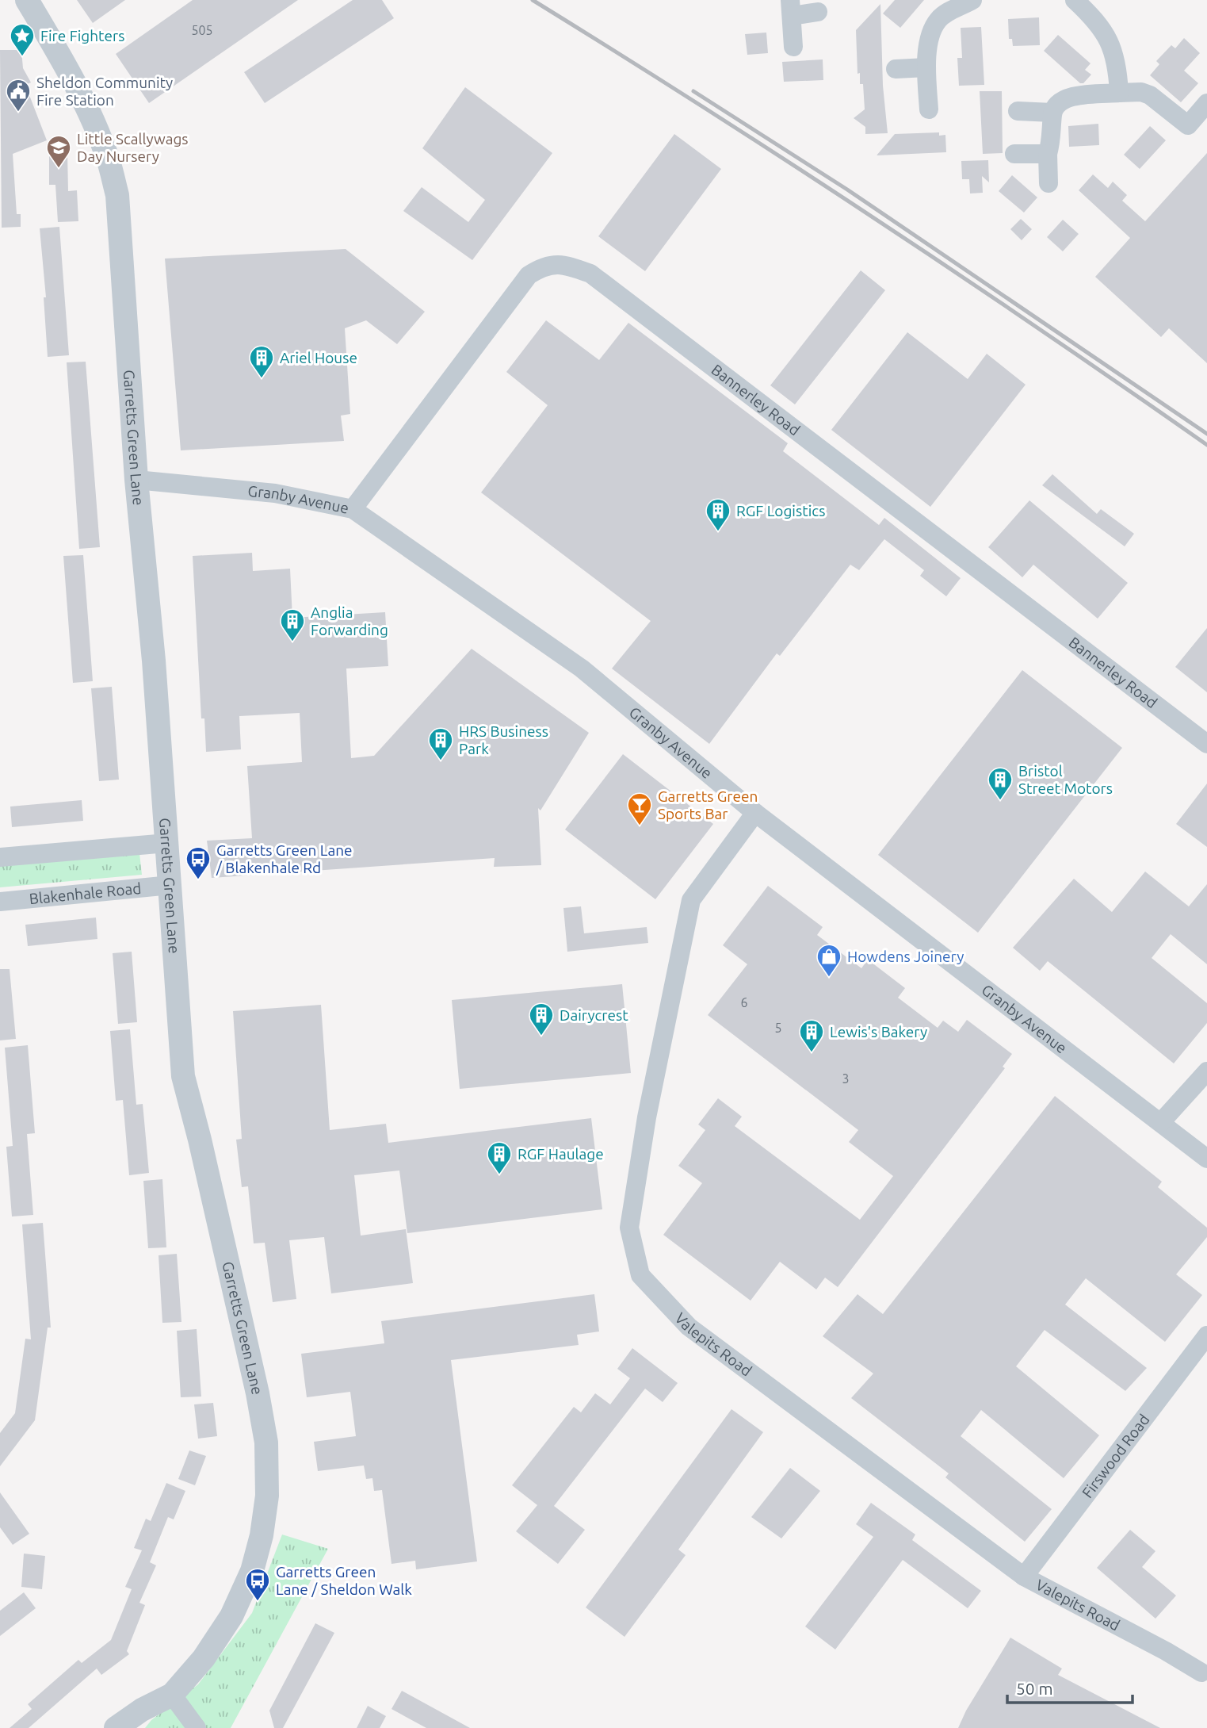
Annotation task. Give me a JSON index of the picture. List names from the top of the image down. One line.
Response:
{"streets":{"street":["Bannerley Road","Garretts Green Lane","Granby Avenue","Blakenhale Road","Valepits Road","Firswood Road"]},"crossings":[["Bannerley Road","Granby Avenue"],["Garretts Green Lane","Granby Avenue"],["Garretts Green Lane","Blakenhale Road"],["Granby Avenue","Valepits Road"],["Valepits Road","Firswood Road"]],"places":{"place":["Fire Fighters"],"public building":["Sheldon Community Fire Station"],"school or university":["Little Scallywags Day Nursery"],"building":["Ariel House","RGF Logistics","Anglia Forwarding","HRS Business Park","Bristol Street Motors","Dairycrest","Lewis's Bakery","RGF Haulage"],"bar":["Garretts Green Sports Bar"],"bus stop":["Garretts Green Lane / Blakenhale Rd","Garretts Green Lane / Sheldon Walk"],"shop":["Howdens Joinery"]},"house_numbers":["505","6","5","3"],"scale_bar":"50 m"}
